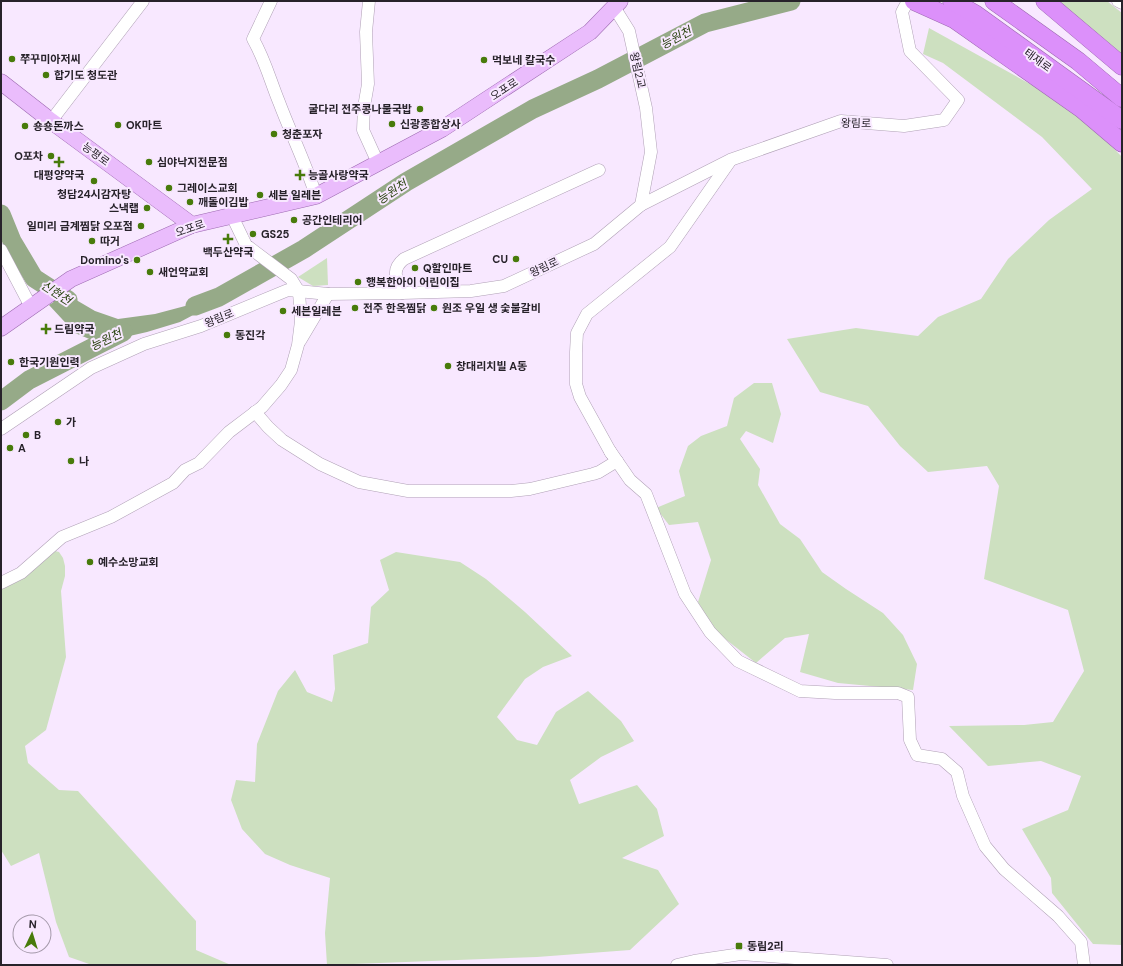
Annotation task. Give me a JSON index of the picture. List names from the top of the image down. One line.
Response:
{"streets":{"highway":["태재로"],"main road":["오포로","능평로"],"street":["왕림2교","왕림로"]},"crossings":[["왕림2교","오포로"],["왕림2교","왕림로"],["오포로","능평로"]],"water":["능원천","신현천"],"places":{"other":["쭈꾸미아저씨","먹보네 칼국수","합기도 청도관","굴다리 전주콩나물국밥","신광종합상사","OK마트","숑숑돈까스","청춘포자","O포차","심야낙지전문점","청담24시감자탕","그레이스교회","세븐 일레븐","깨돌이김밥","스낵랩","공간인테리어","일미리 금계찜닭 오포점","GS25","따거","CU","Domino's","Q할인마트","새언약교회","행복한아이 어린이집","전주 한옥찜닭","원조 우일 생 숯불갈비","세븐일레븐","동진각","한국기원인력","창대리치빌 A동","가","B","A","나","예수소망교회"],"health":["대평양약국","능골사랑약국","백두산약국","드림약국"],"transit":["동림2리"]},"north":"top"}
